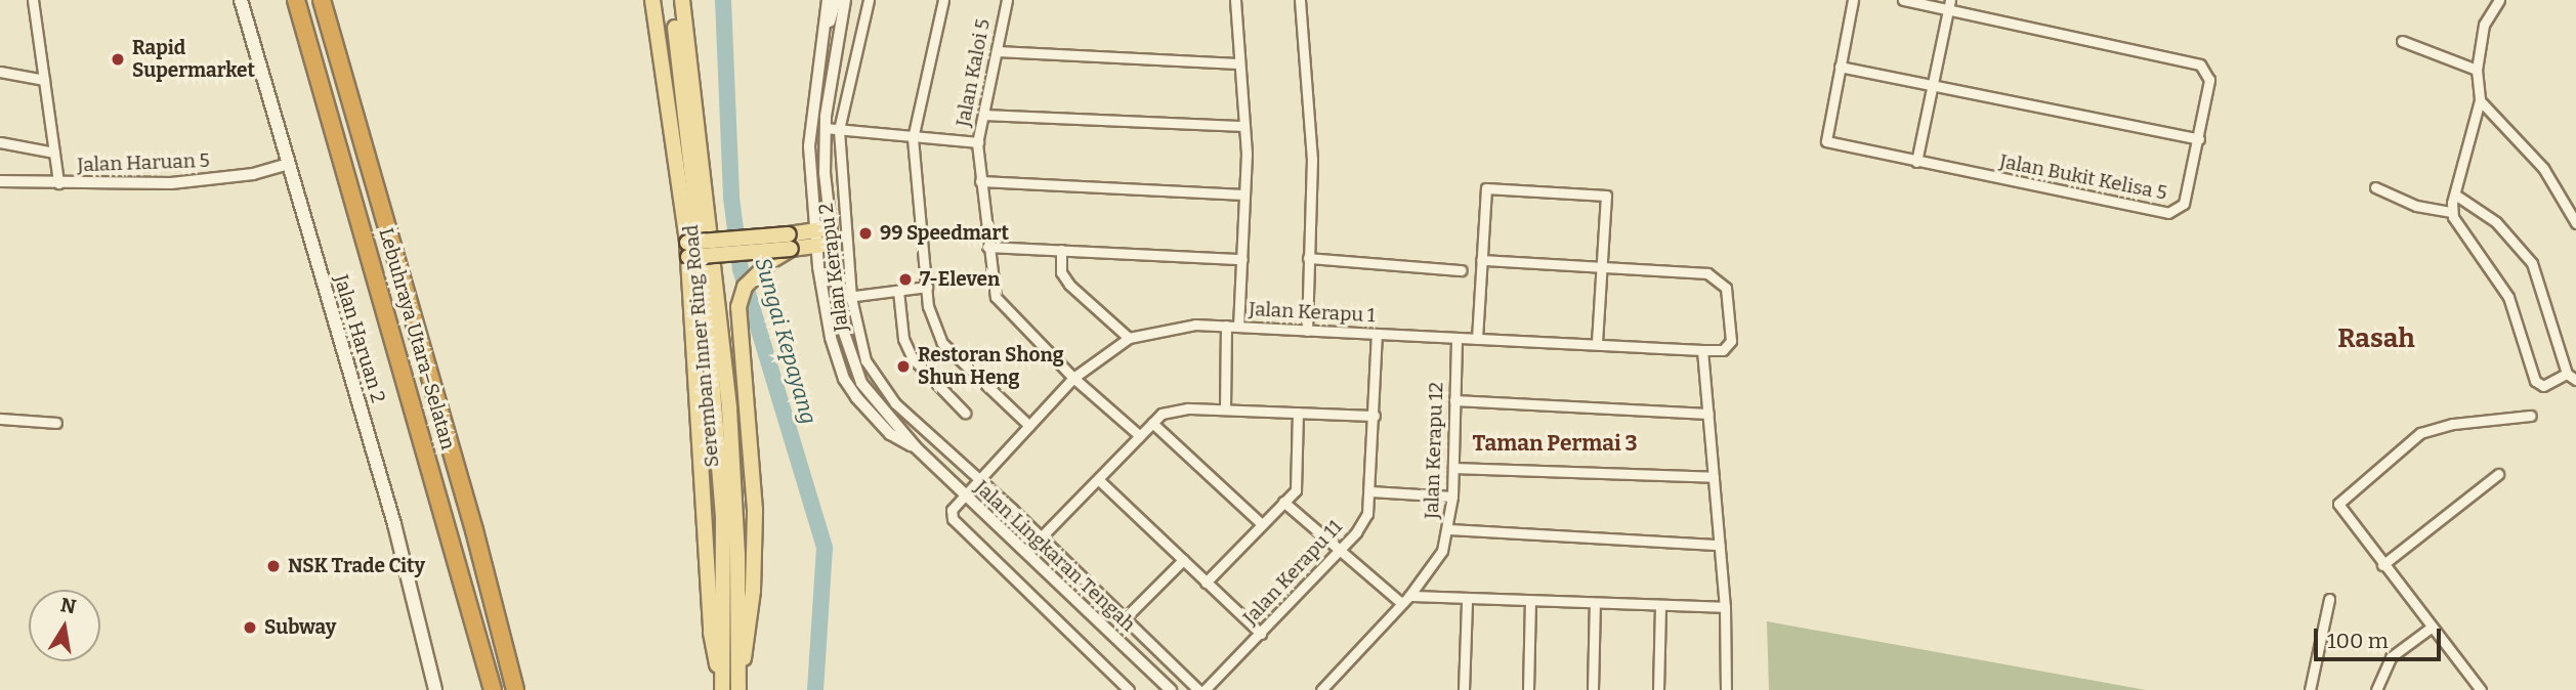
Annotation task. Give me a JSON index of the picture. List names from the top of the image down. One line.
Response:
{"streets":{"highway":["Lebuhraya Utara–Selatan"],"main road":["Jalan Haruan 2","Seremban Inner Ring Road"],"street":["Jalan Kaloi 5","Jalan Haruan 5","Jalan Bukit Kelisa 5","Jalan Kerapu 2","Jalan Kerapu 1","Jalan Kerapu 12","Jalan Lingkaran Tengah","Jalan Kerapu 11"]},"crossings":[["Jalan Kaloi 5","Jalan Kerapu 1"],["Jalan Haruan 5","Jalan Haruan 2"],["Jalan Kerapu 2","Jalan Kerapu 1"],["Jalan Kerapu 1","Jalan Kerapu 12"],["Jalan Kerapu 1","Jalan Lingkaran Tengah"],["Jalan Kerapu 1","Jalan Kerapu 11"]],"districts":["Rasah","Taman Permai 3"],"water":["Sungai Kepayang"],"places":["Rapid Supermarket","99 Speedmart","7-Eleven","Restoran Shong Shun Heng","NSK Trade City","Subway"],"scale_bar":"100 m","north":"top"}
